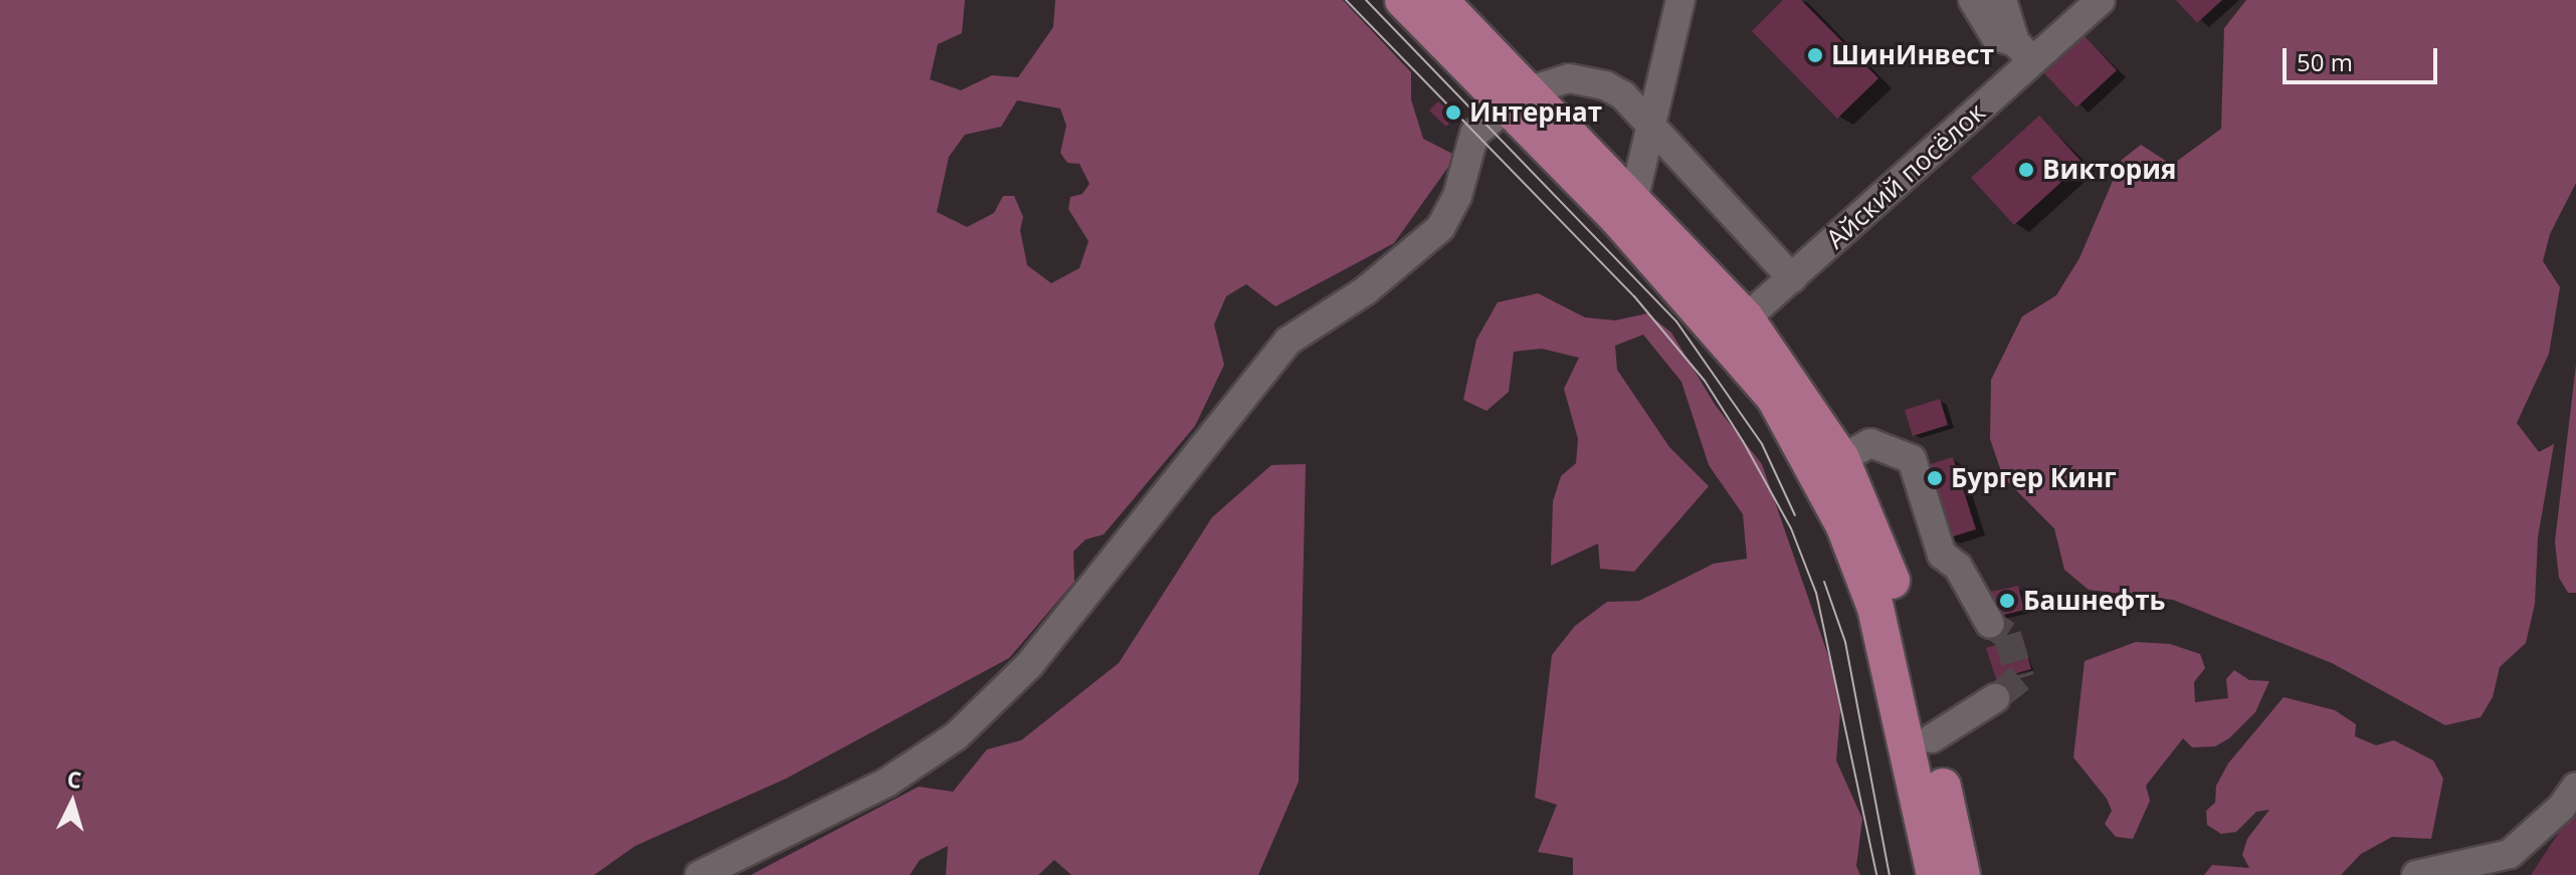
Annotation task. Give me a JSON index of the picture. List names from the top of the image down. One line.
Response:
{"streets":{"street":["Айский посёлок"]},"places":["ШинИнвест","Интернат","Виктория","Бургер Кинг","Башнефть"],"scale_bar":"50 m","north":"top"}
